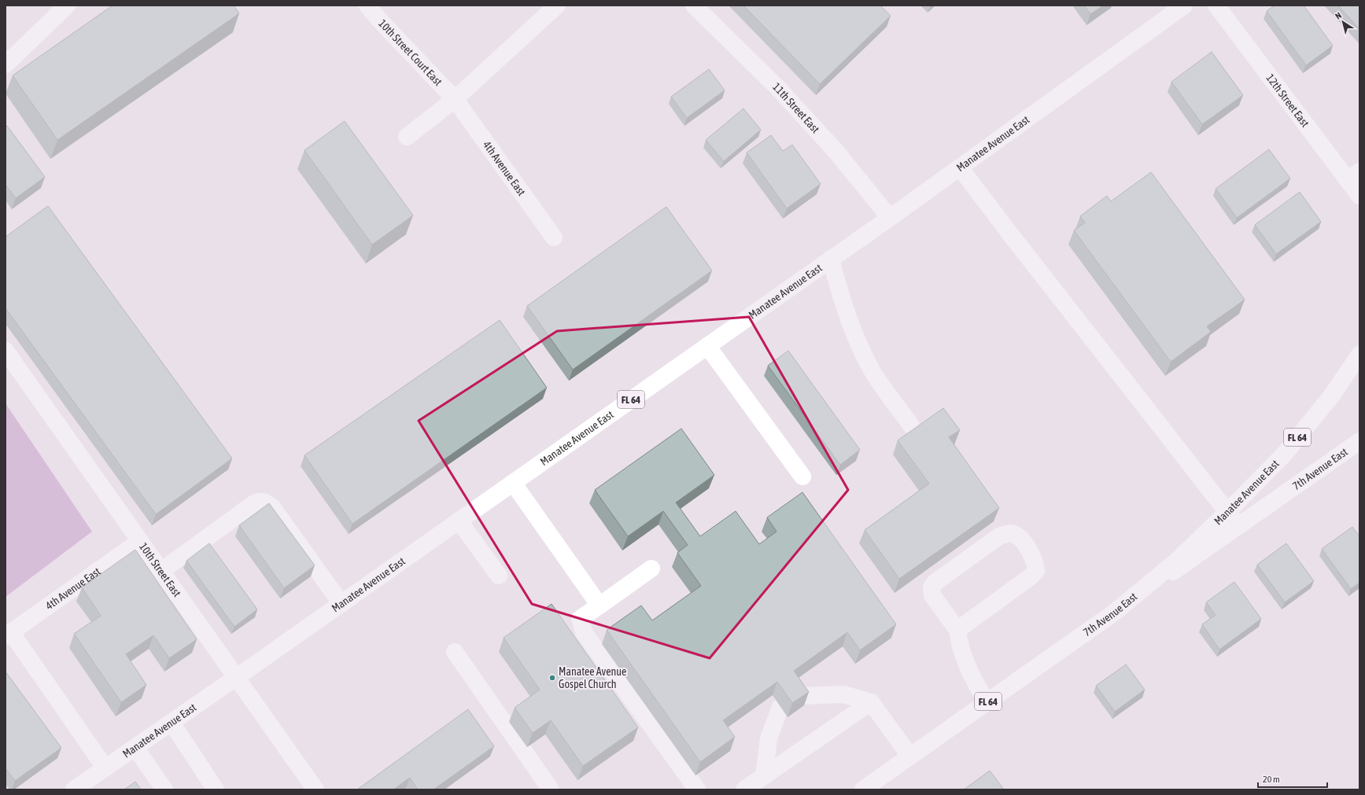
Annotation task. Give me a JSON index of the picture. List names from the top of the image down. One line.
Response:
{"streets":{"main road":["10th Street Court East","12th Street East","11th Street East","Manatee Avenue East","4th Avenue East","FL 64","7th Avenue East","10th Street East"]},"crossings":[["10th Street Court East","4th Avenue East"],["11th Street East","Manatee Avenue East"],["Manatee Avenue East","7th Avenue East"],["Manatee Avenue East","10th Street East"],["4th Avenue East","10th Street East"]],"places":["Manatee Avenue Gospel Church"],"scale_bar":"20 m","north":"top left"}
